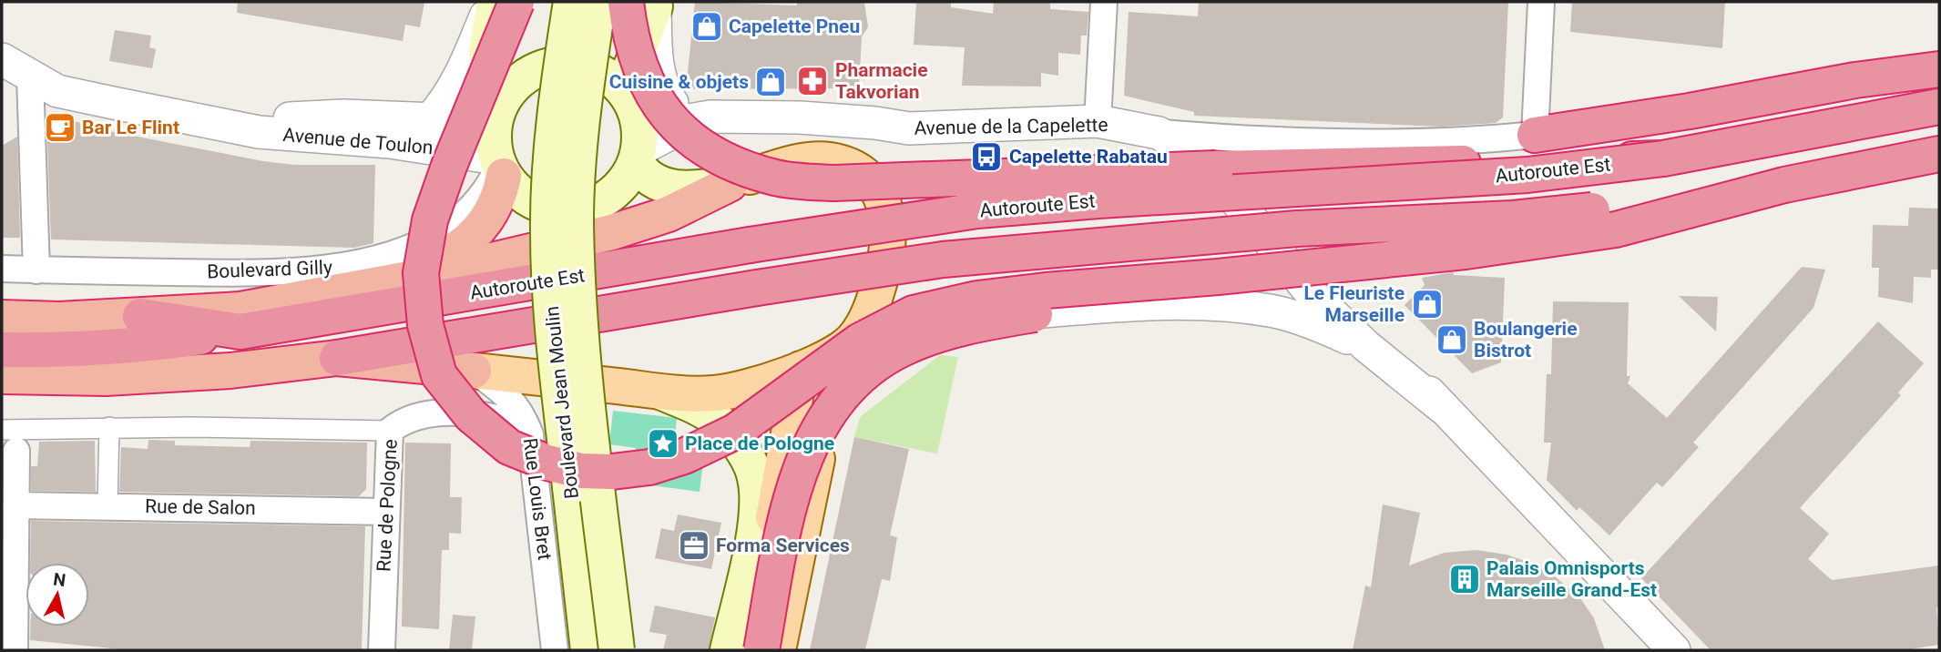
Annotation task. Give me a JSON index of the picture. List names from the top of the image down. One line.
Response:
{"streets":{"highway":["Autoroute Est"],"main road":["Boulevard Jean Moulin"],"street":["Avenue de la Capelette","Avenue de Toulon","Boulevard Gilly","Rue Louis Bret","Rue de Pologne","Rue de Salon"]},"crossings":[["Avenue de la Capelette","Avenue de Toulon"],["Avenue de la Capelette","Boulevard Gilly"],["Avenue de Toulon","Boulevard Gilly"],["Rue Louis Bret","Rue de Pologne"],["Rue de Pologne","Rue de Salon"]],"places":{"shop":["Capelette Pneu","Cuisine & objets","Le Fleuriste Marseille","Boulangerie Bistrot"],"pharmacy":["Pharmacie Takvorian"],"cafe":["Bar Le Flint"],"bus stop":["Capelette Rabatau"],"place":["Place de Pologne"],"office":["Forma Services"],"building":["Palais Omnisports Marseille Grand-Est"]},"north":"top"}
